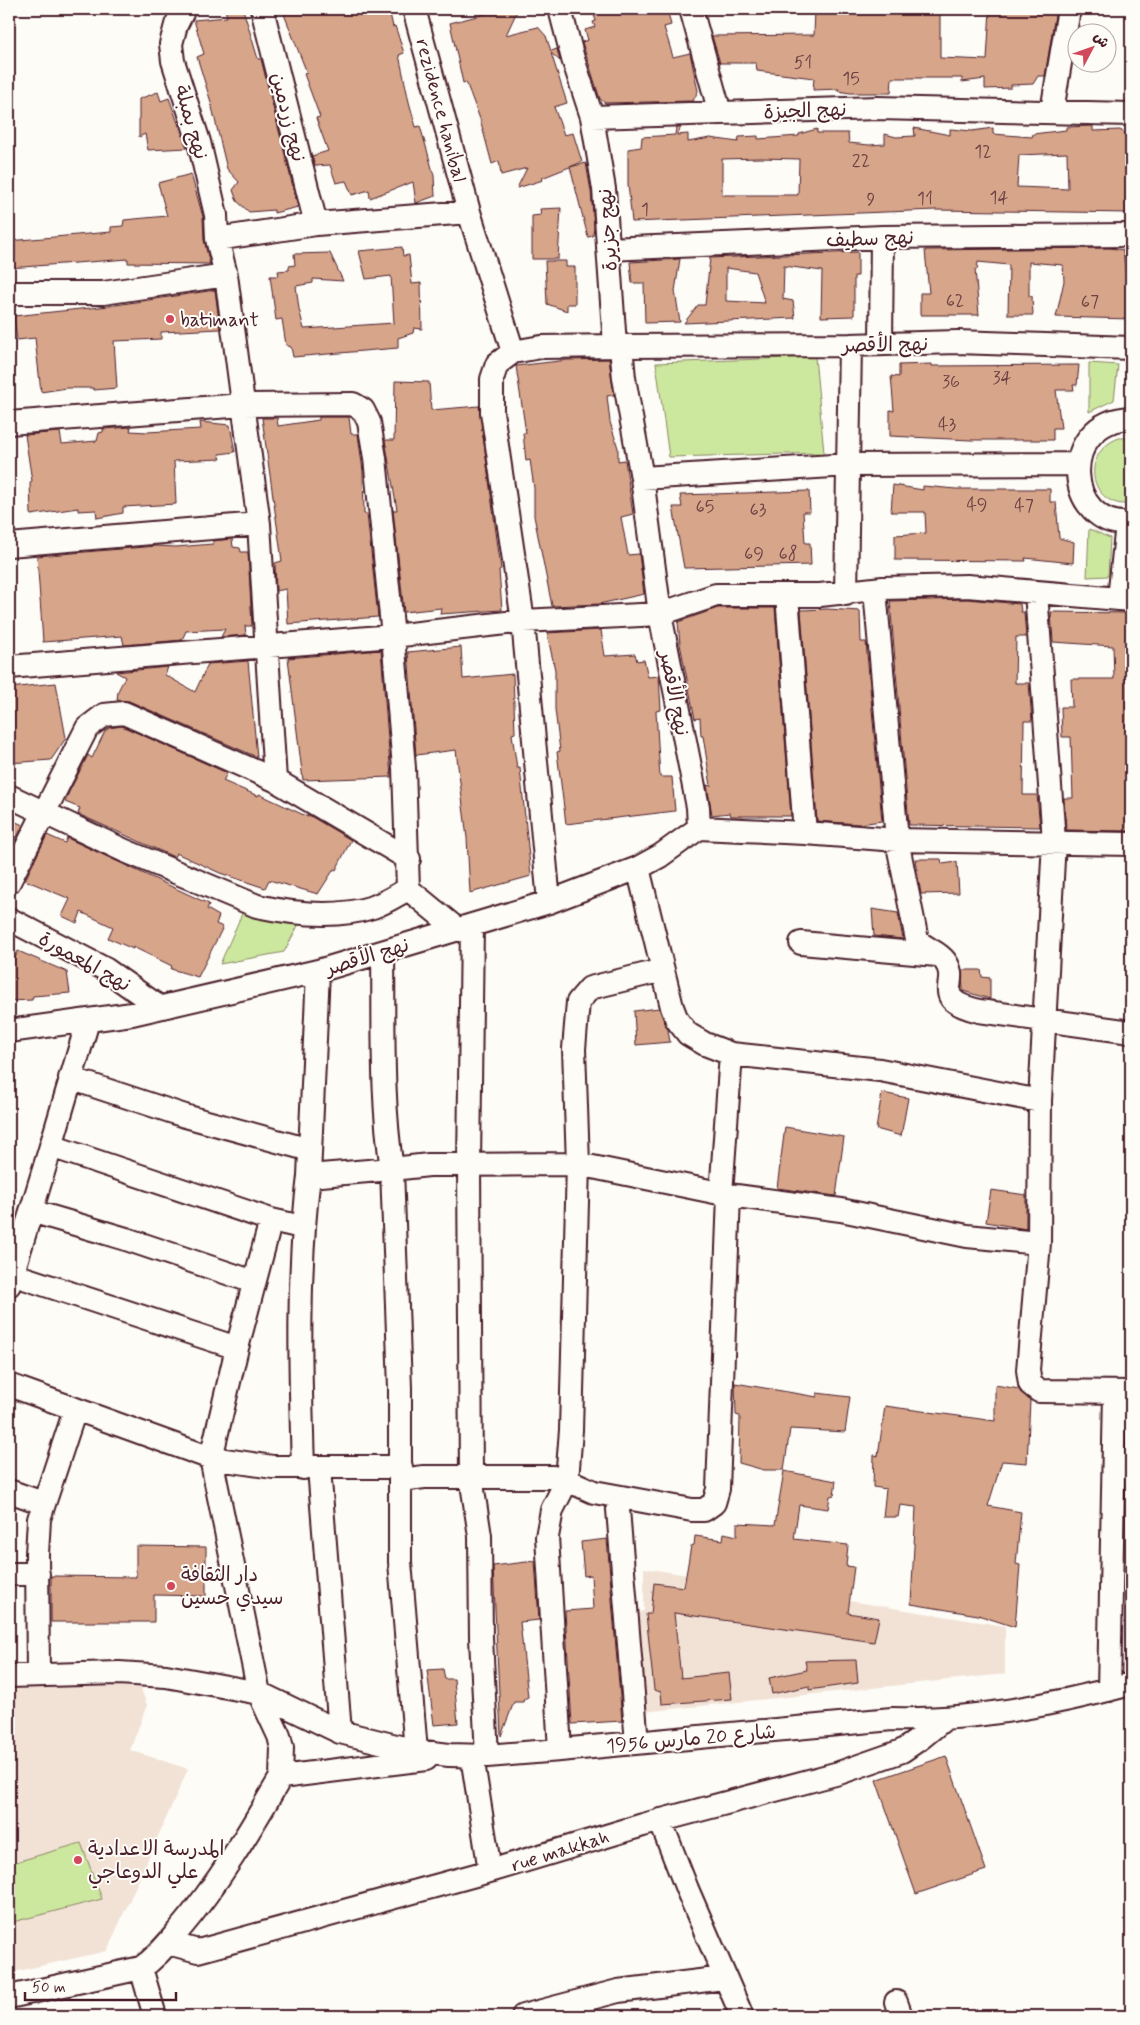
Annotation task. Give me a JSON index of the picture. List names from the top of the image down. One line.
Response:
{"streets":{"street":["rezidence hanibal","نهج الجيزة","نهج زردمين","نهج بمبلة","نهج جزيرة","نهج سطيف","نهج الأقصر","نهج المعمورة","شارع 20 مارس 1956","rue makkah"]},"crossings":[["نهج الجيزة","نهج جزيرة"],["نهج جزيرة","نهج سطيف"],["نهج جزيرة","نهج الأقصر"],["نهج الأقصر","نهج المعمورة"],["شارع 20 مارس 1956","rue makkah"]],"places":["batimant","دار الثقافة سيدي حسين","المدرسة الاعدادية علي الدوعاجي"],"house_numbers":["51","15","12","22","14","11","9","1","62","67","34","36","43","49","47","65","63","69","68"],"scale_bar":"50 m","north":"top right"}
